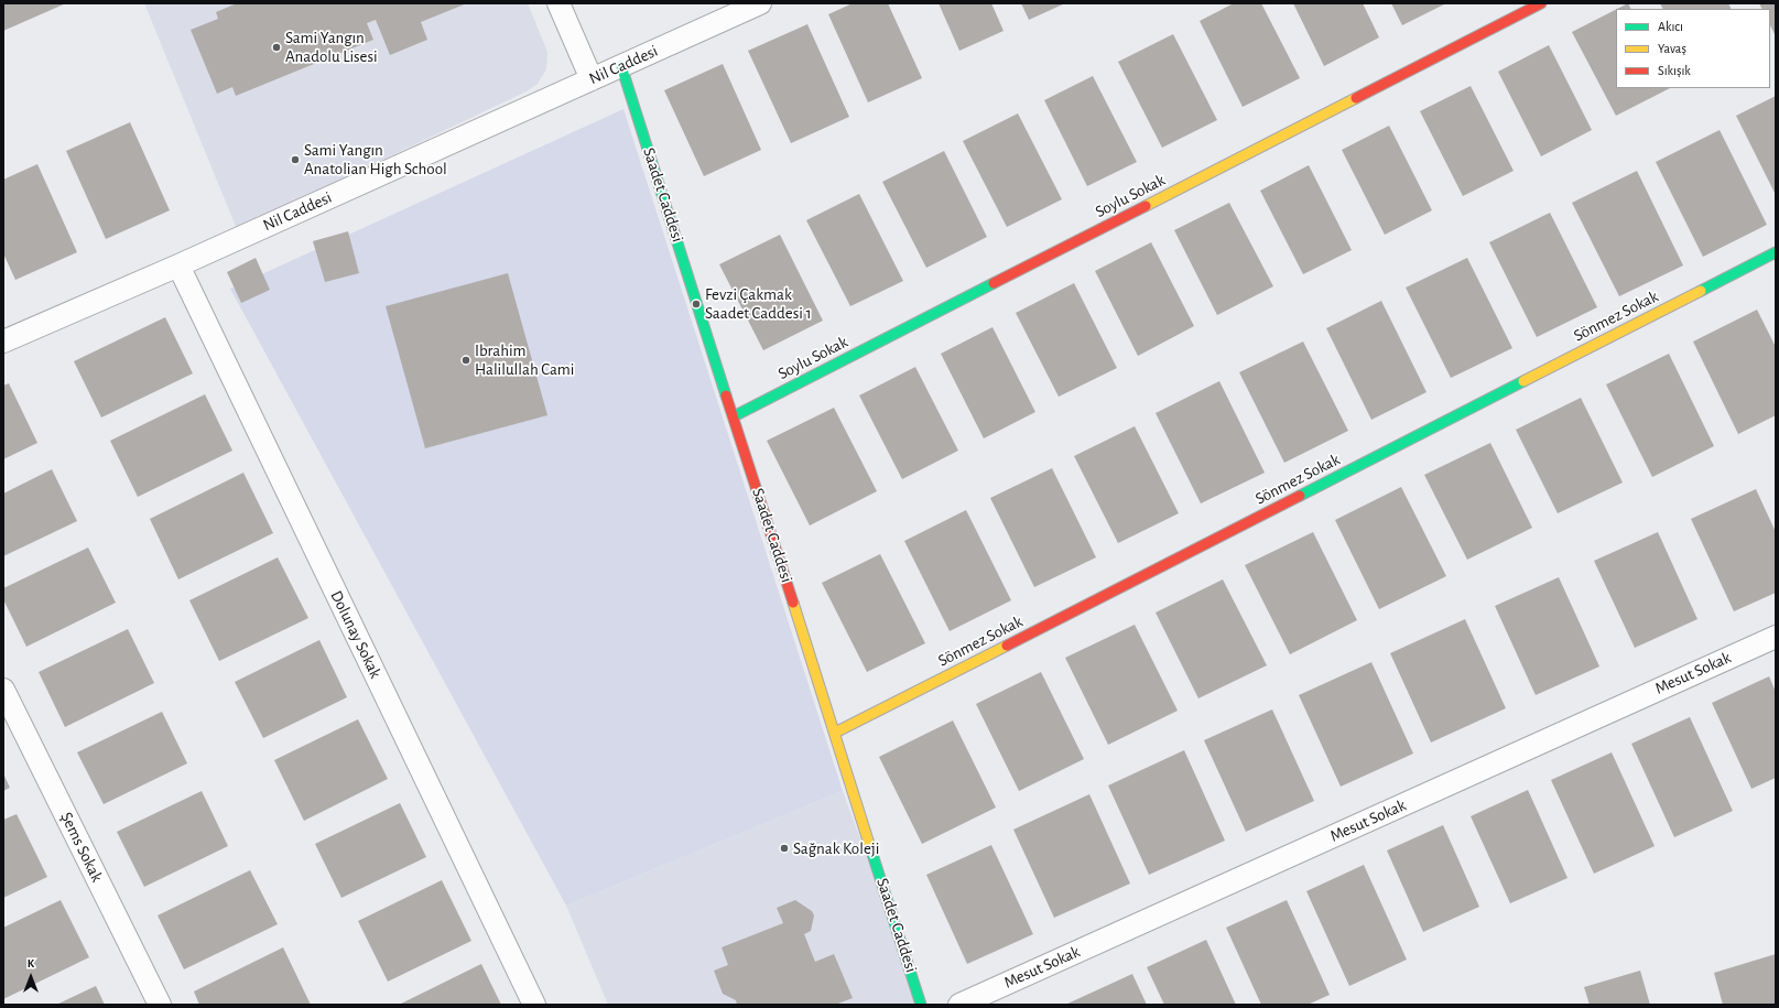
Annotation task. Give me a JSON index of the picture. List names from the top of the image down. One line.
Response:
{"streets":{"street":["Nil Caddesi","Saadet Caddesi","Soylu Sokak","Sönmez Sokak","Dolunay Sokak","Mesut Sokak","Şems Sokak"]},"crossings":[["Nil Caddesi","Saadet Caddesi"],["Nil Caddesi","Dolunay Sokak"],["Saadet Caddesi","Soylu Sokak"],["Saadet Caddesi","Sönmez Sokak"]],"places":["Sami Yangın Anadolu Lisesi","Sami Yangın Anatolian High School","Fevzi Çakmak Saadet Caddesi 1","Ibrahim Halilullah Cami","Sağnak Koleji"],"legend":["Akıcı","Yavaş","Sıkışık"],"north":"top"}
